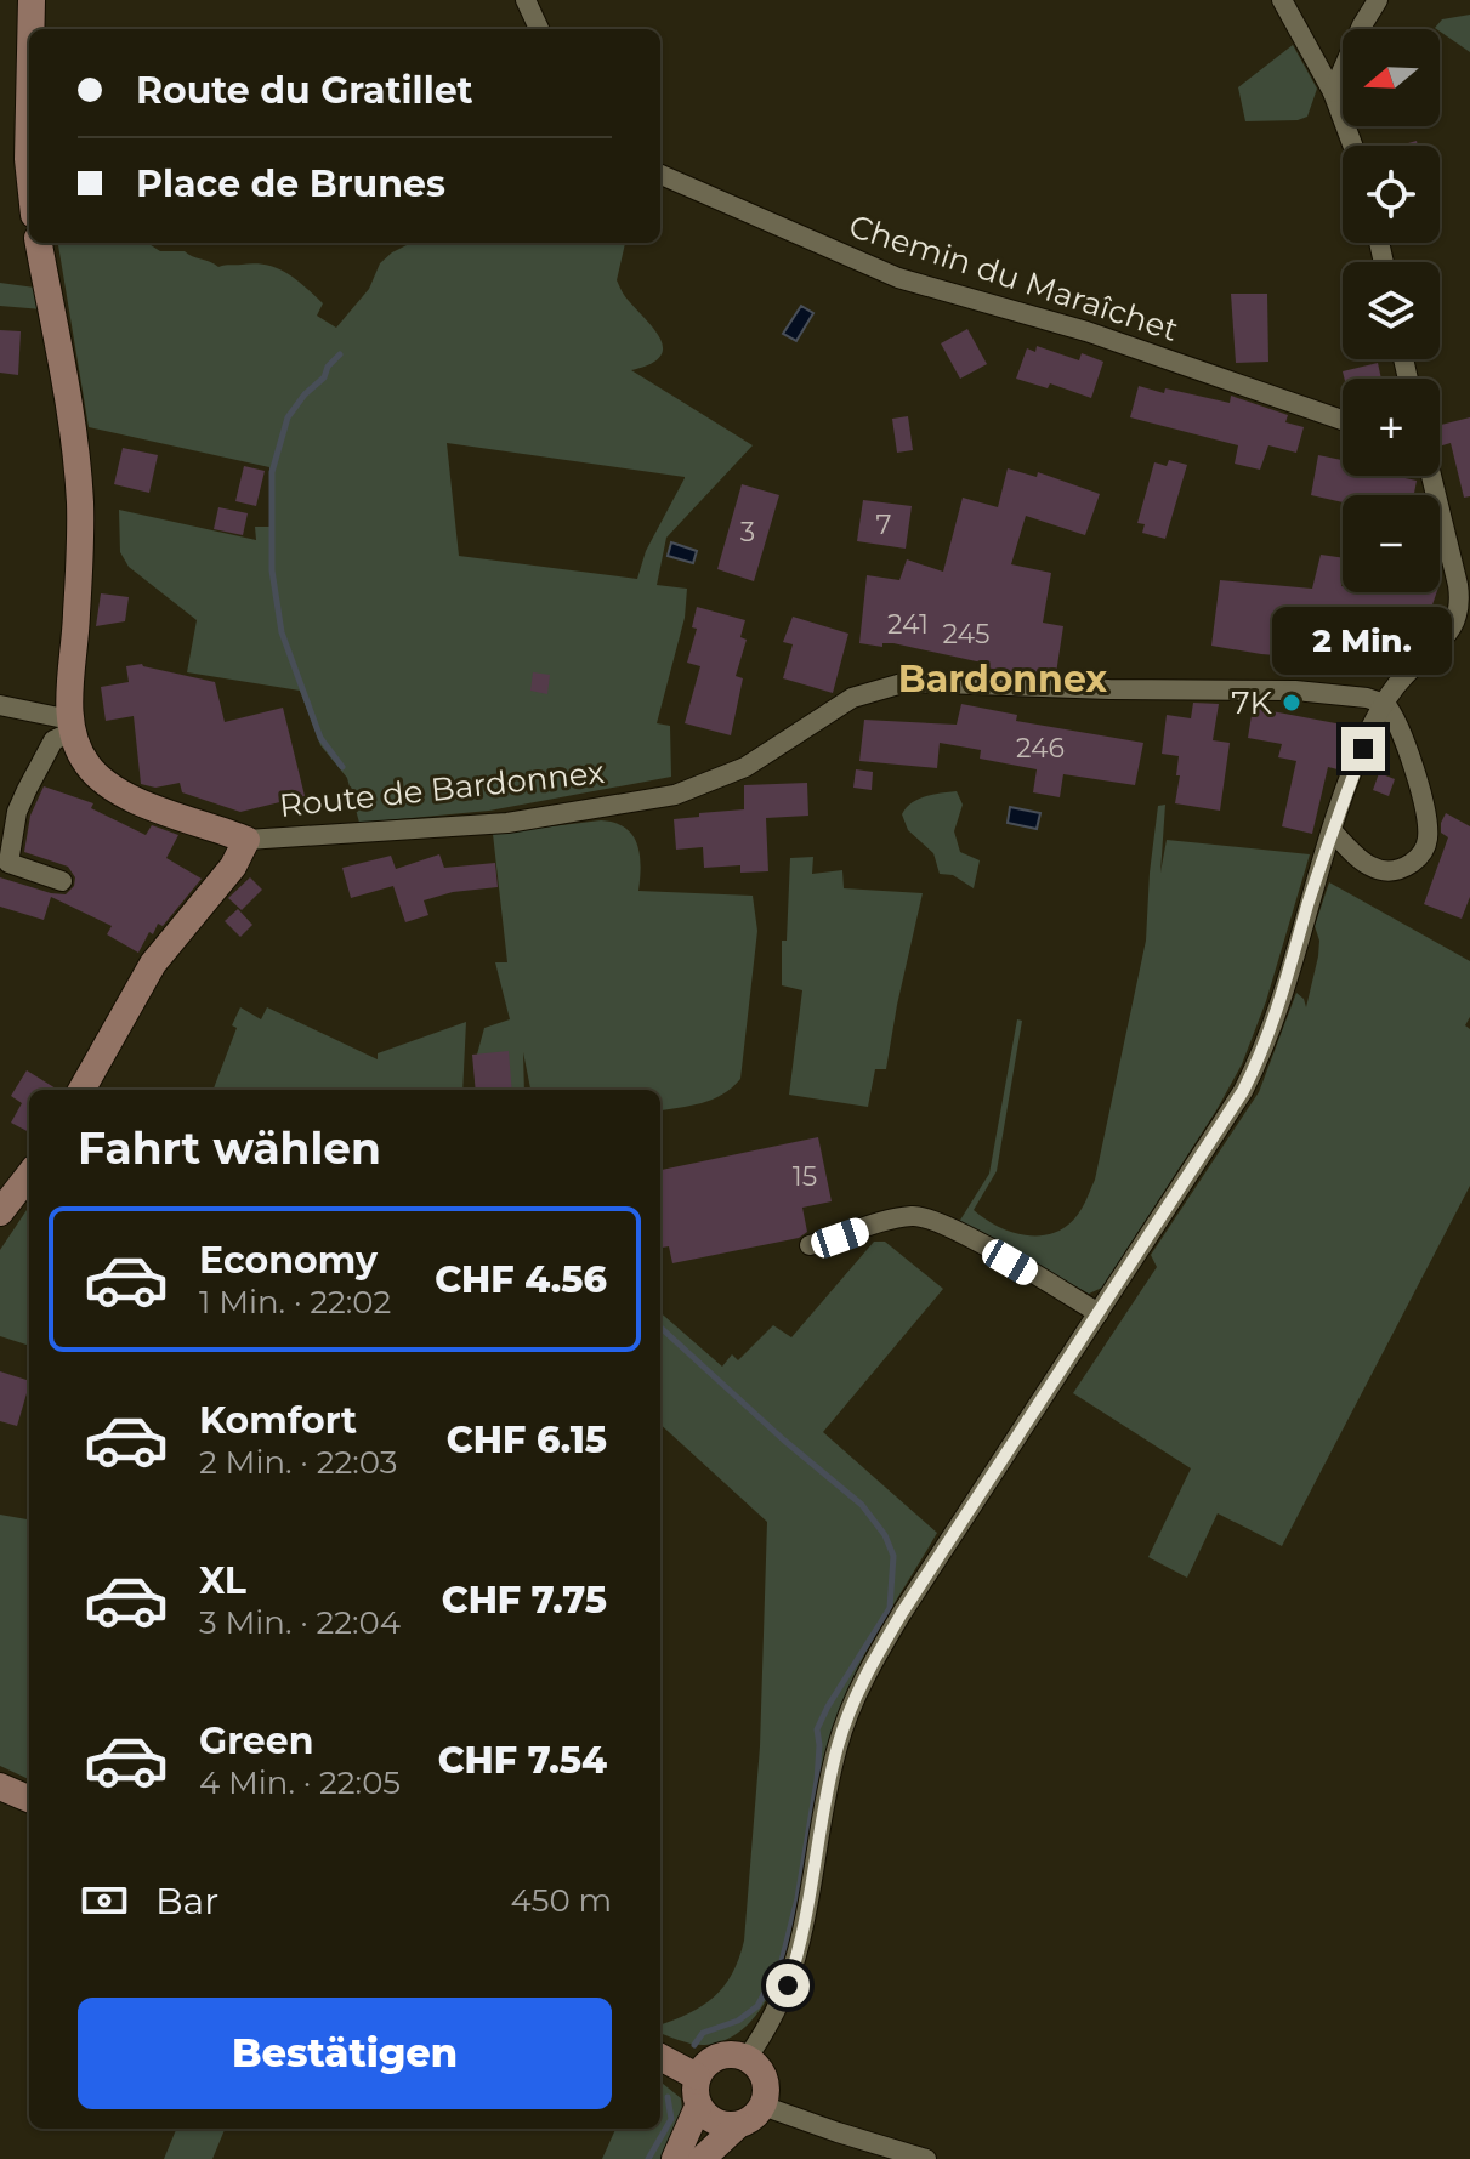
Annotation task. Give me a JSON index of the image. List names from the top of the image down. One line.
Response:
{"streets":{"street":["Chemin du Maraîchet","Route de Bardonnex"]},"districts":["Bardonnex"],"places":["7K"],"house_numbers":["7","3","241","245","246","15"],"north":"left","page":{"map_buttons":["+","−"],"banner":["Route du Gratillet","Place de Brunes"],"bubble":"2 Min.","heading":"Fahrt wählen","list":[{"name":"Economy","note":"1 Min. · 22:02","value":"CHF 4.56"},{"name":"Komfort","note":"2 Min. · 22:03","value":"CHF 6.15"},{"name":"XL","note":"3 Min. · 22:04","value":"CHF 7.75"},{"name":"Green","note":"4 Min. · 22:05","value":"CHF 7.54"}],"pay":["Bar","450 m"],"buttons":"Bestätigen"}}
